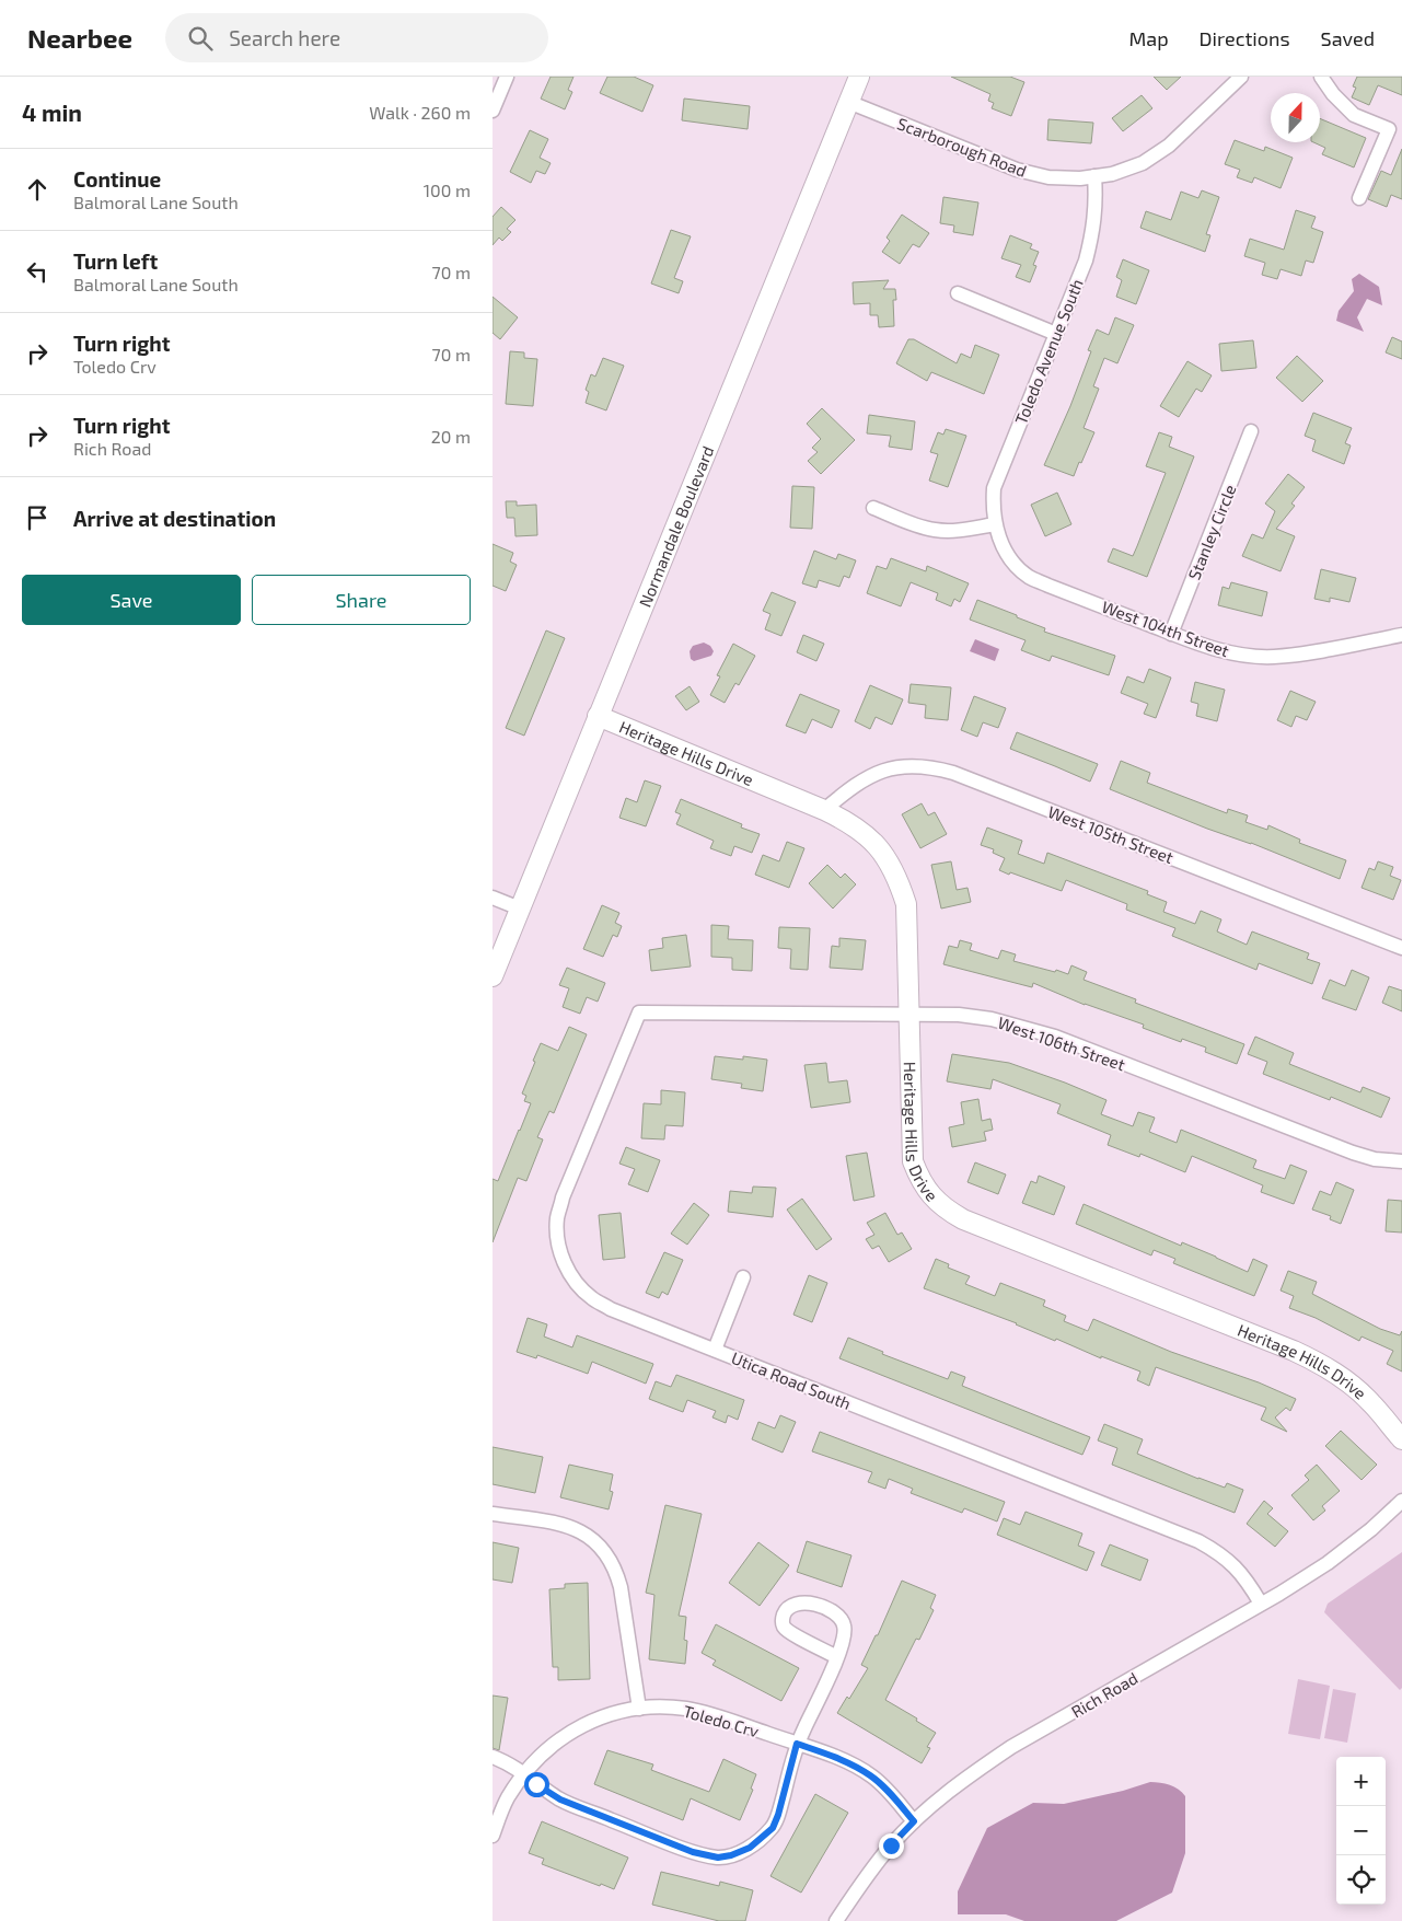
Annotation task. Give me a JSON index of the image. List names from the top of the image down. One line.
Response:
{"streets":{"street":["Scarborough Road","Toledo Avenue South","Normandale Boulevard","Stanley Circle","West 104th Street","Heritage Hills Drive","West 105th Street","West 106th Street","Utica Road South","Rich Road","Toledo Crv"]},"crossings":[["Scarborough Road","Toledo Avenue South"],["Scarborough Road","Normandale Boulevard"],["Toledo Avenue South","West 104th Street"],["Normandale Boulevard","Heritage Hills Drive"],["Stanley Circle","West 104th Street"],["Heritage Hills Drive","West 105th Street"],["Heritage Hills Drive","West 106th Street"],["West 106th Street","Utica Road South"],["Utica Road South","Rich Road"],["Rich Road","Toledo Crv"]],"north":"top","page":{"header":"Nearbee","search":"Search here","nav":["Map","Directions","Saved"],"heading":["4 min","Walk · 260 m"],"list":[["Continue","Balmoral Lane South","100 m"],["Turn left","Balmoral Lane South","70 m"],["Turn right","Toledo Crv","70 m"],["Turn right","Rich Road","20 m"],"Arrive at destination"],"buttons":["Save","Share"],"map_buttons":["+","−"]}}
